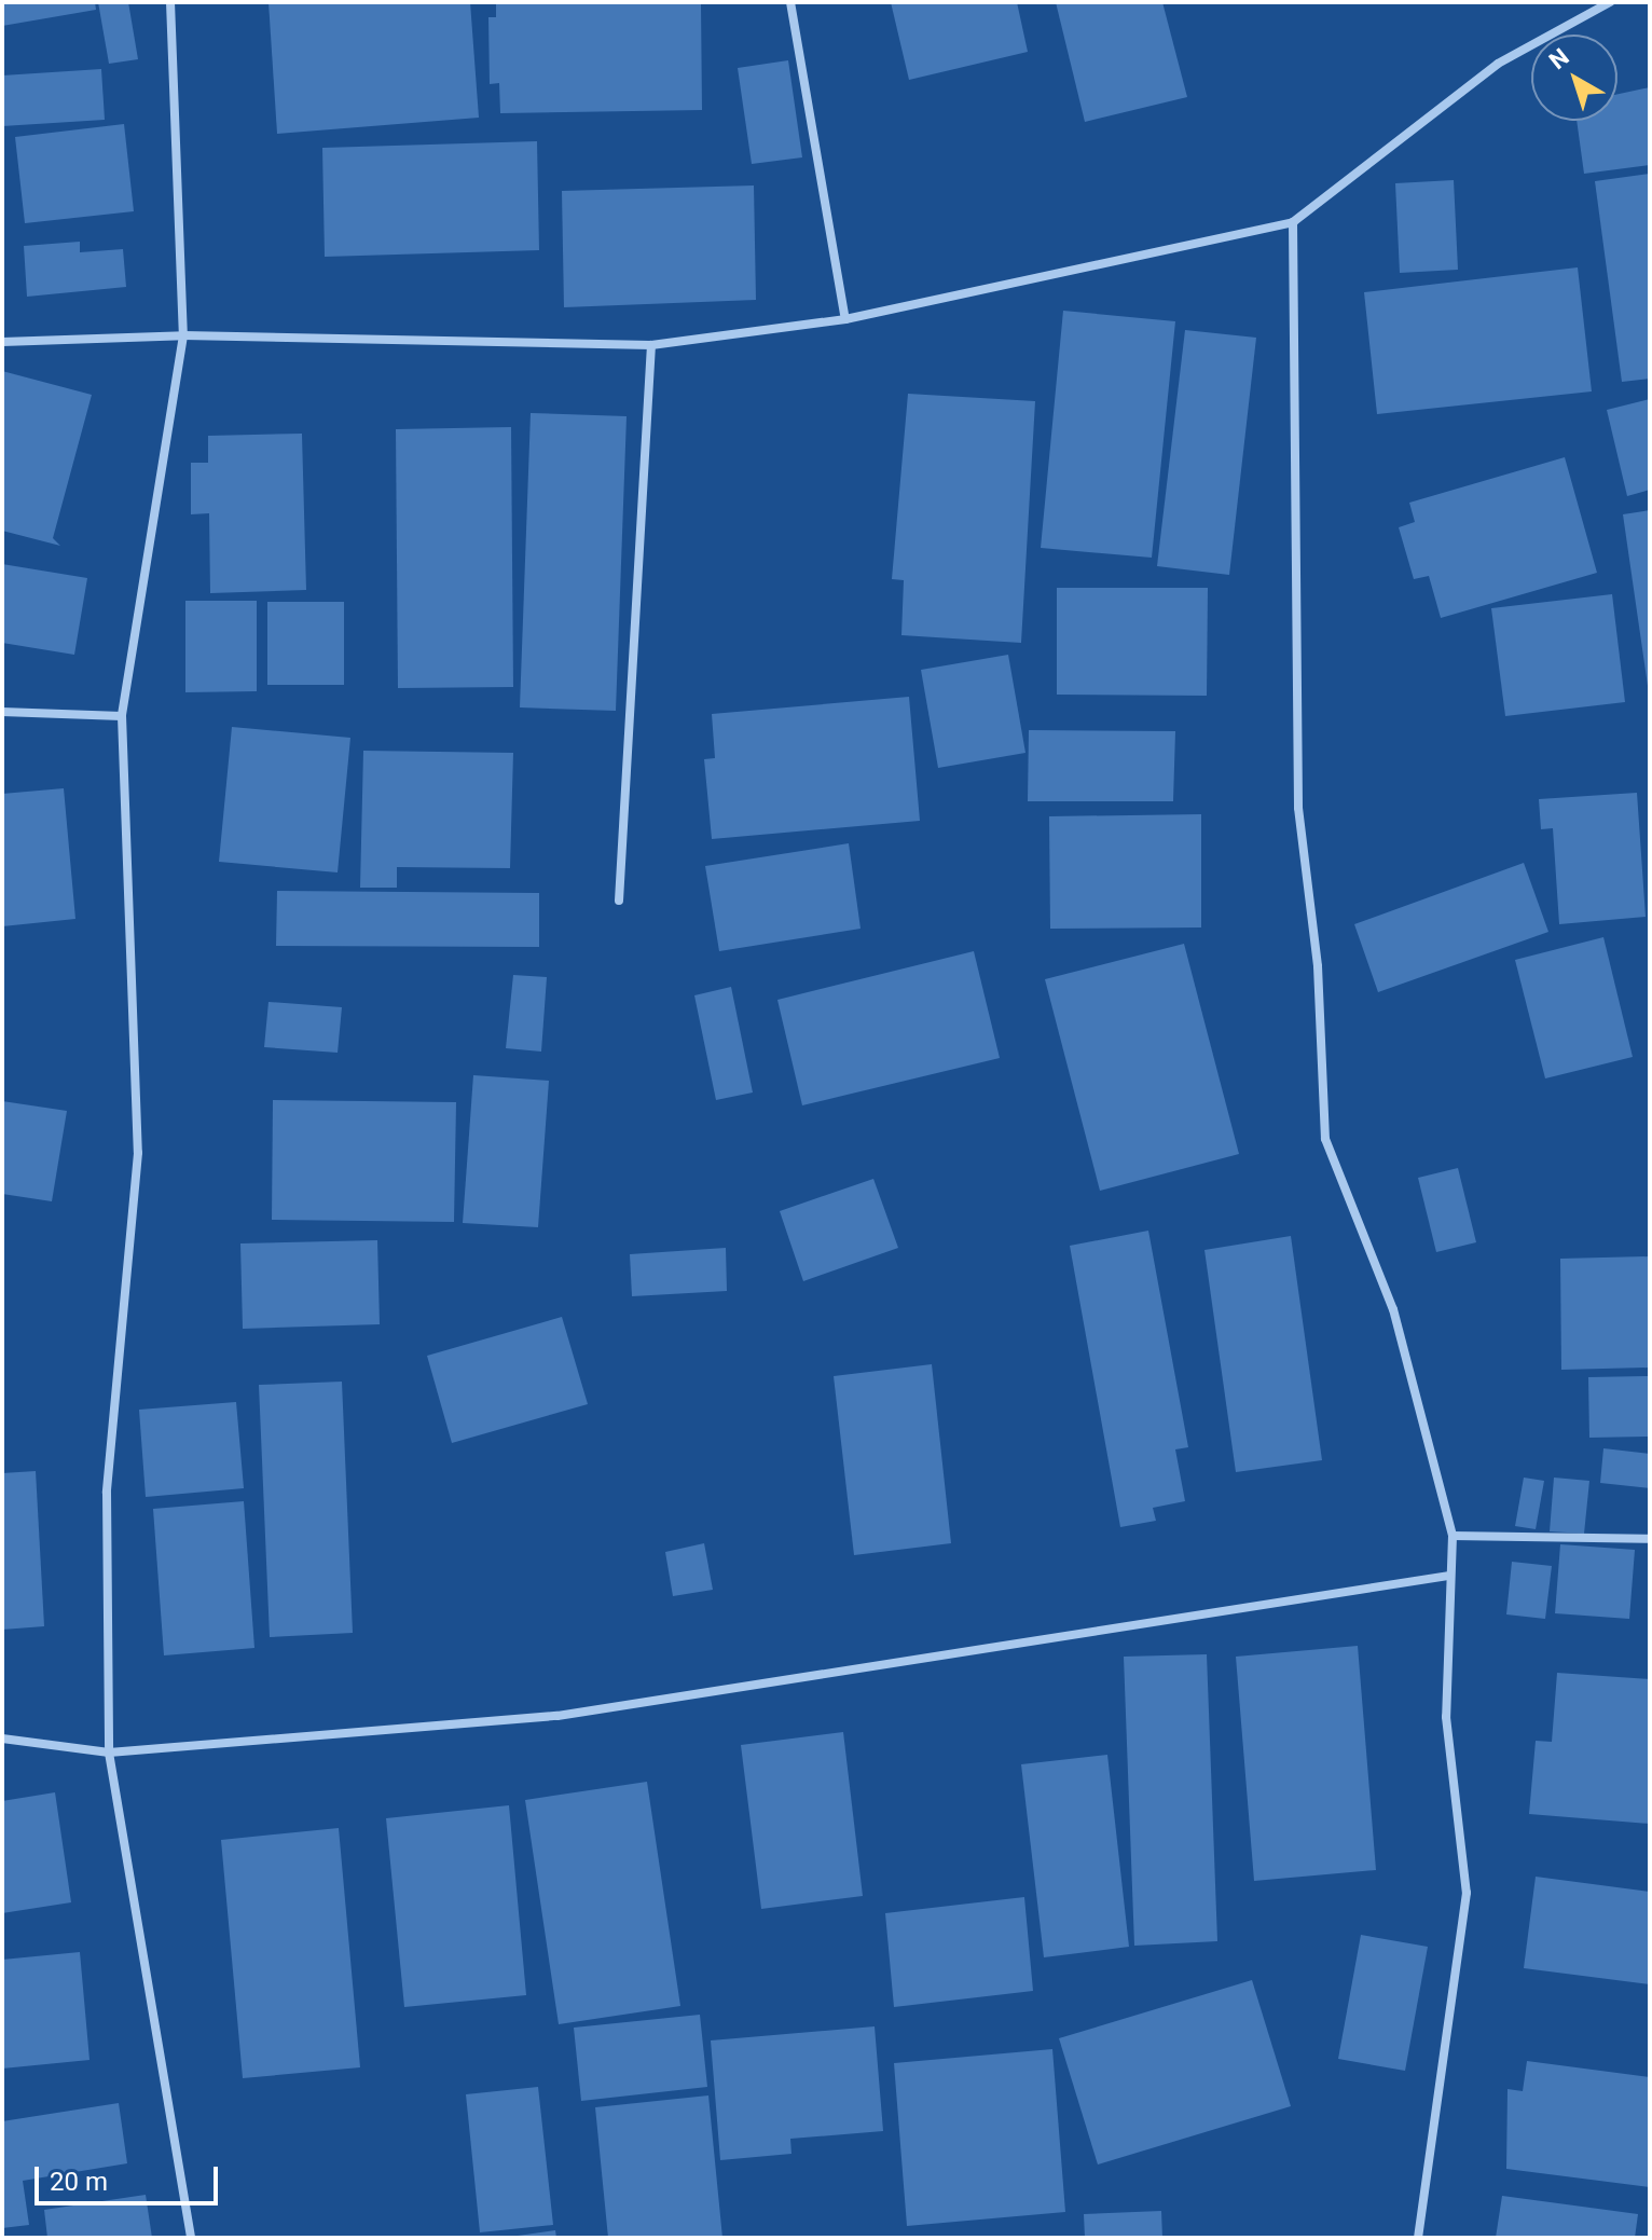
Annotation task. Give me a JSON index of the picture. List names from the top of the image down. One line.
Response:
{"scale_bar":"20 m","north":"top left"}
